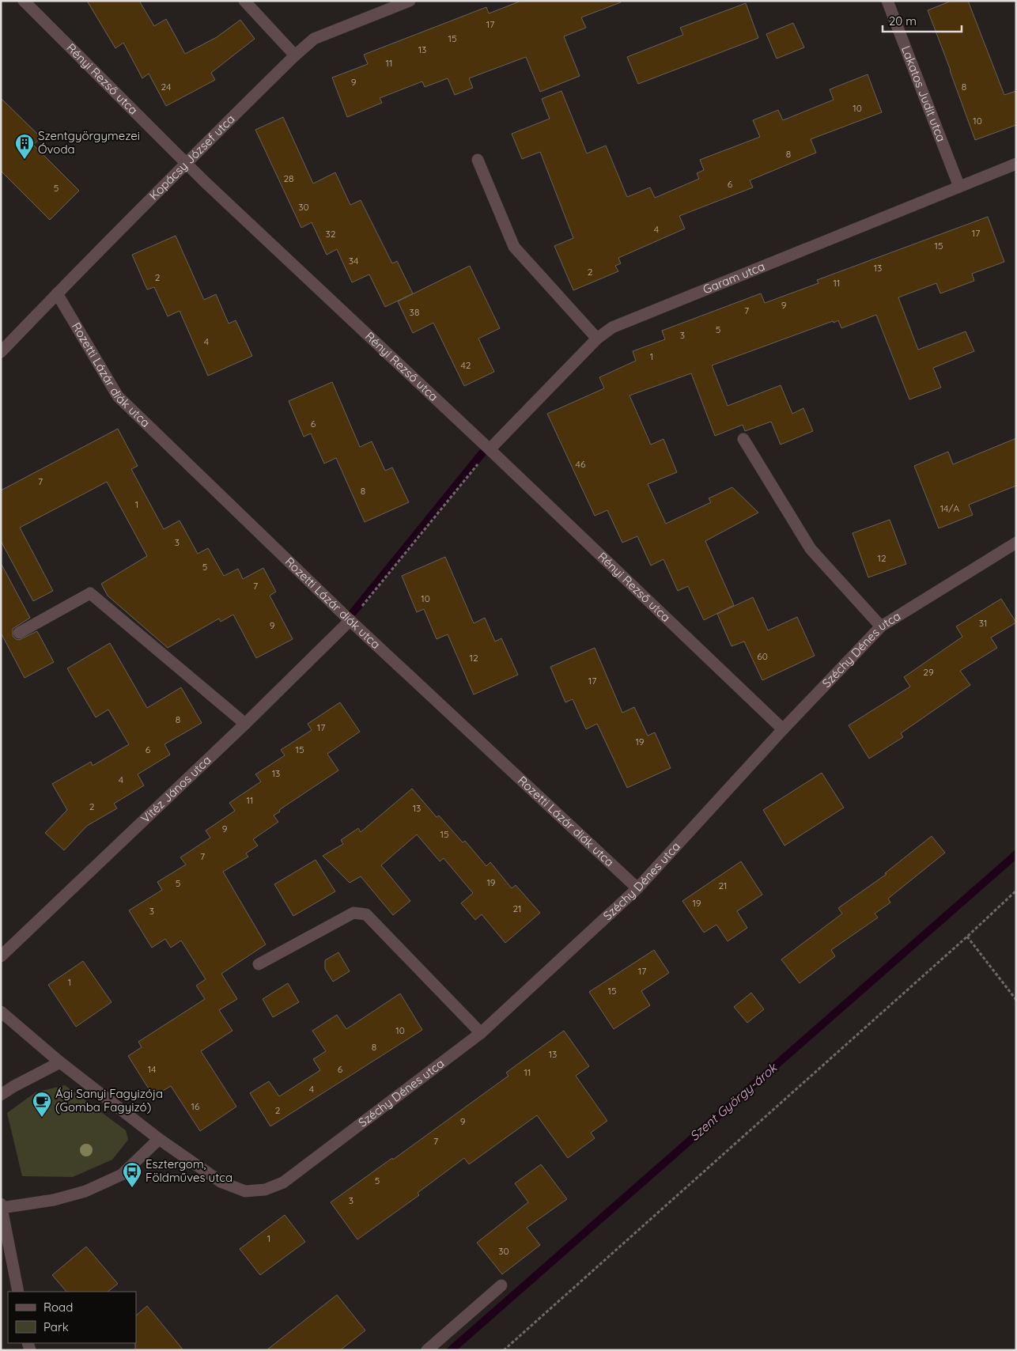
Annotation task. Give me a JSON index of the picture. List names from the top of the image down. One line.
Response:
{"streets":{"street":["Rényi Rezső utca","Lakatos Judit utca","Kopácsy József utca","Garam utca","Rozetti Lázár diák utca","Széchy Dénes utca","Vitéz János utca"]},"crossings":[["Rényi Rezső utca","Kopácsy József utca"],["Rényi Rezső utca","Garam utca"],["Rényi Rezső utca","Széchy Dénes utca"],["Lakatos Judit utca","Garam utca"],["Kopácsy József utca","Rozetti Lázár diák utca"],["Rozetti Lázár diák utca","Széchy Dénes utca"],["Rozetti Lázár diák utca","Vitéz János utca"]],"water":["Szent György-árok"],"places":{"building":["Szentgyörgymezei Óvoda"],"cafe":["Ági Sanyi Fagyizója (Gomba Fagyizó)"],"bus stop":["Esztergom, Földműves utca"]},"house_numbers":["17","15","13","11","9","24","8","10","10","8","28","6","5","30","4","17","32","15","34","13","2","2","11","9","7","38","5","3","4","1","42","6","46","7","8","1","14/A","3","12","5","7","10","31","9","60","12","29","17","8","17","19","6","15","13","4","11","2","13","9","15","7","19","5","21","19","21","3","17","1","15","10","8","13","14","6","11","4","16","2","9","7","5","3","1","30"],"legend":["Road","Park"],"scale_bar":"20 m"}
